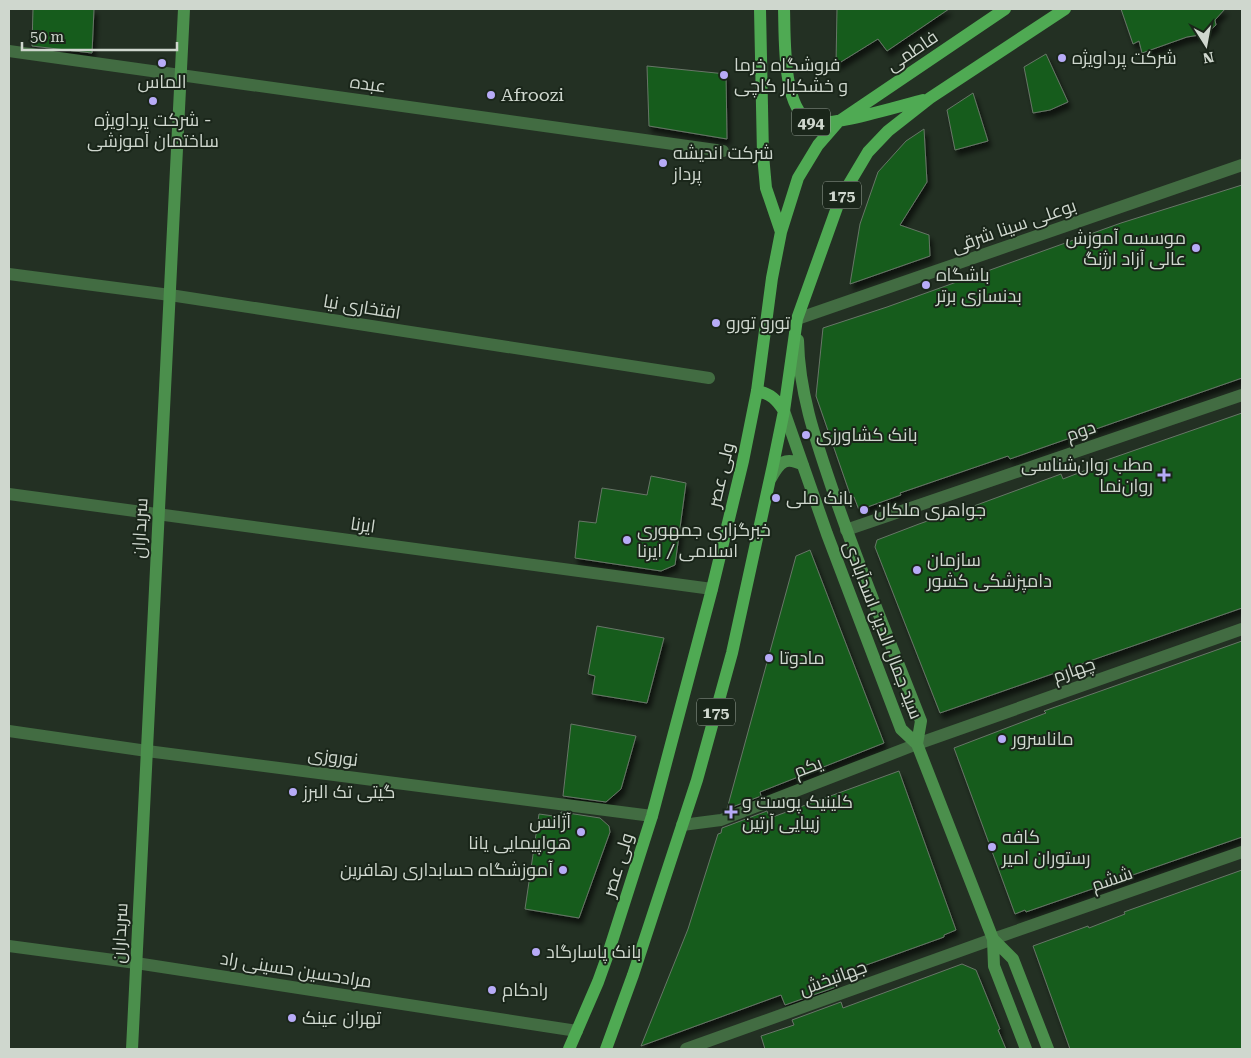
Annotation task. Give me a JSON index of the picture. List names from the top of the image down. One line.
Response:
{"streets":{"main road":["فاطمی","494","175","ولی عصر","سربداران","سید جمال الدین اسدآبادی"],"street":["عبده","بوعلی سینا شرقی","افتخاری نیا","دوم","ايرنا","چهارم","نوروزی","یکم","ششم","مرادحسین حسینی راد","جهانبخش"]},"crossings":[["فاطمی","494"],["عبده","سربداران"],["494","175"],["494","ولی عصر"],["175","بوعلی سینا شرقی"],["175","سید جمال الدین اسدآبادی"],["175","یکم"],["افتخاری نیا","سربداران"],["ولی عصر","ايرنا"],["ولی عصر","نوروزی"],["ولی عصر","مرادحسین حسینی راد"],["ايرنا","سربداران"],["سربداران","نوروزی"],["سربداران","مرادحسین حسینی راد"],["سید جمال الدین اسدآبادی","چهارم"],["سید جمال الدین اسدآبادی","یکم"],["سید جمال الدین اسدآبادی","ششم"],["سید جمال الدین اسدآبادی","جهانبخش"],["چهارم","یکم"],["ششم","جهانبخش"]],"places":{"other":["شرکت پرداویژه","الماس","فروشگاه خرما و خشکبار کاچی","Afroozi","شرکت پرداویژه - ساختمان آموزشی","شرکت اندیشه پرداز","موسسه آموزش عالی آزاد ارژنگ","باشگاه بدنسازی برتر","تورو تورو","بانک کشاورزی","بانک ملی","جواهری ملکان","خبرگزاری جمهوری اسلامی / ایرنا","سازمان دامپزشکی کشور","مادوتا","ماناسرور","گیتی تک البرز","آژانس هواپیمایی یانا","کافه رستوران امیر","آموزشگاه حسابداری رهافرین","بانک پاسارگاد","رادکام","تهران عینک"],"health":["مطب روان‌شناسی روان‌نما","کلینیک پوست و زیبایی آرتین"]},"scale_bar":"50 m","north":"bottom"}
